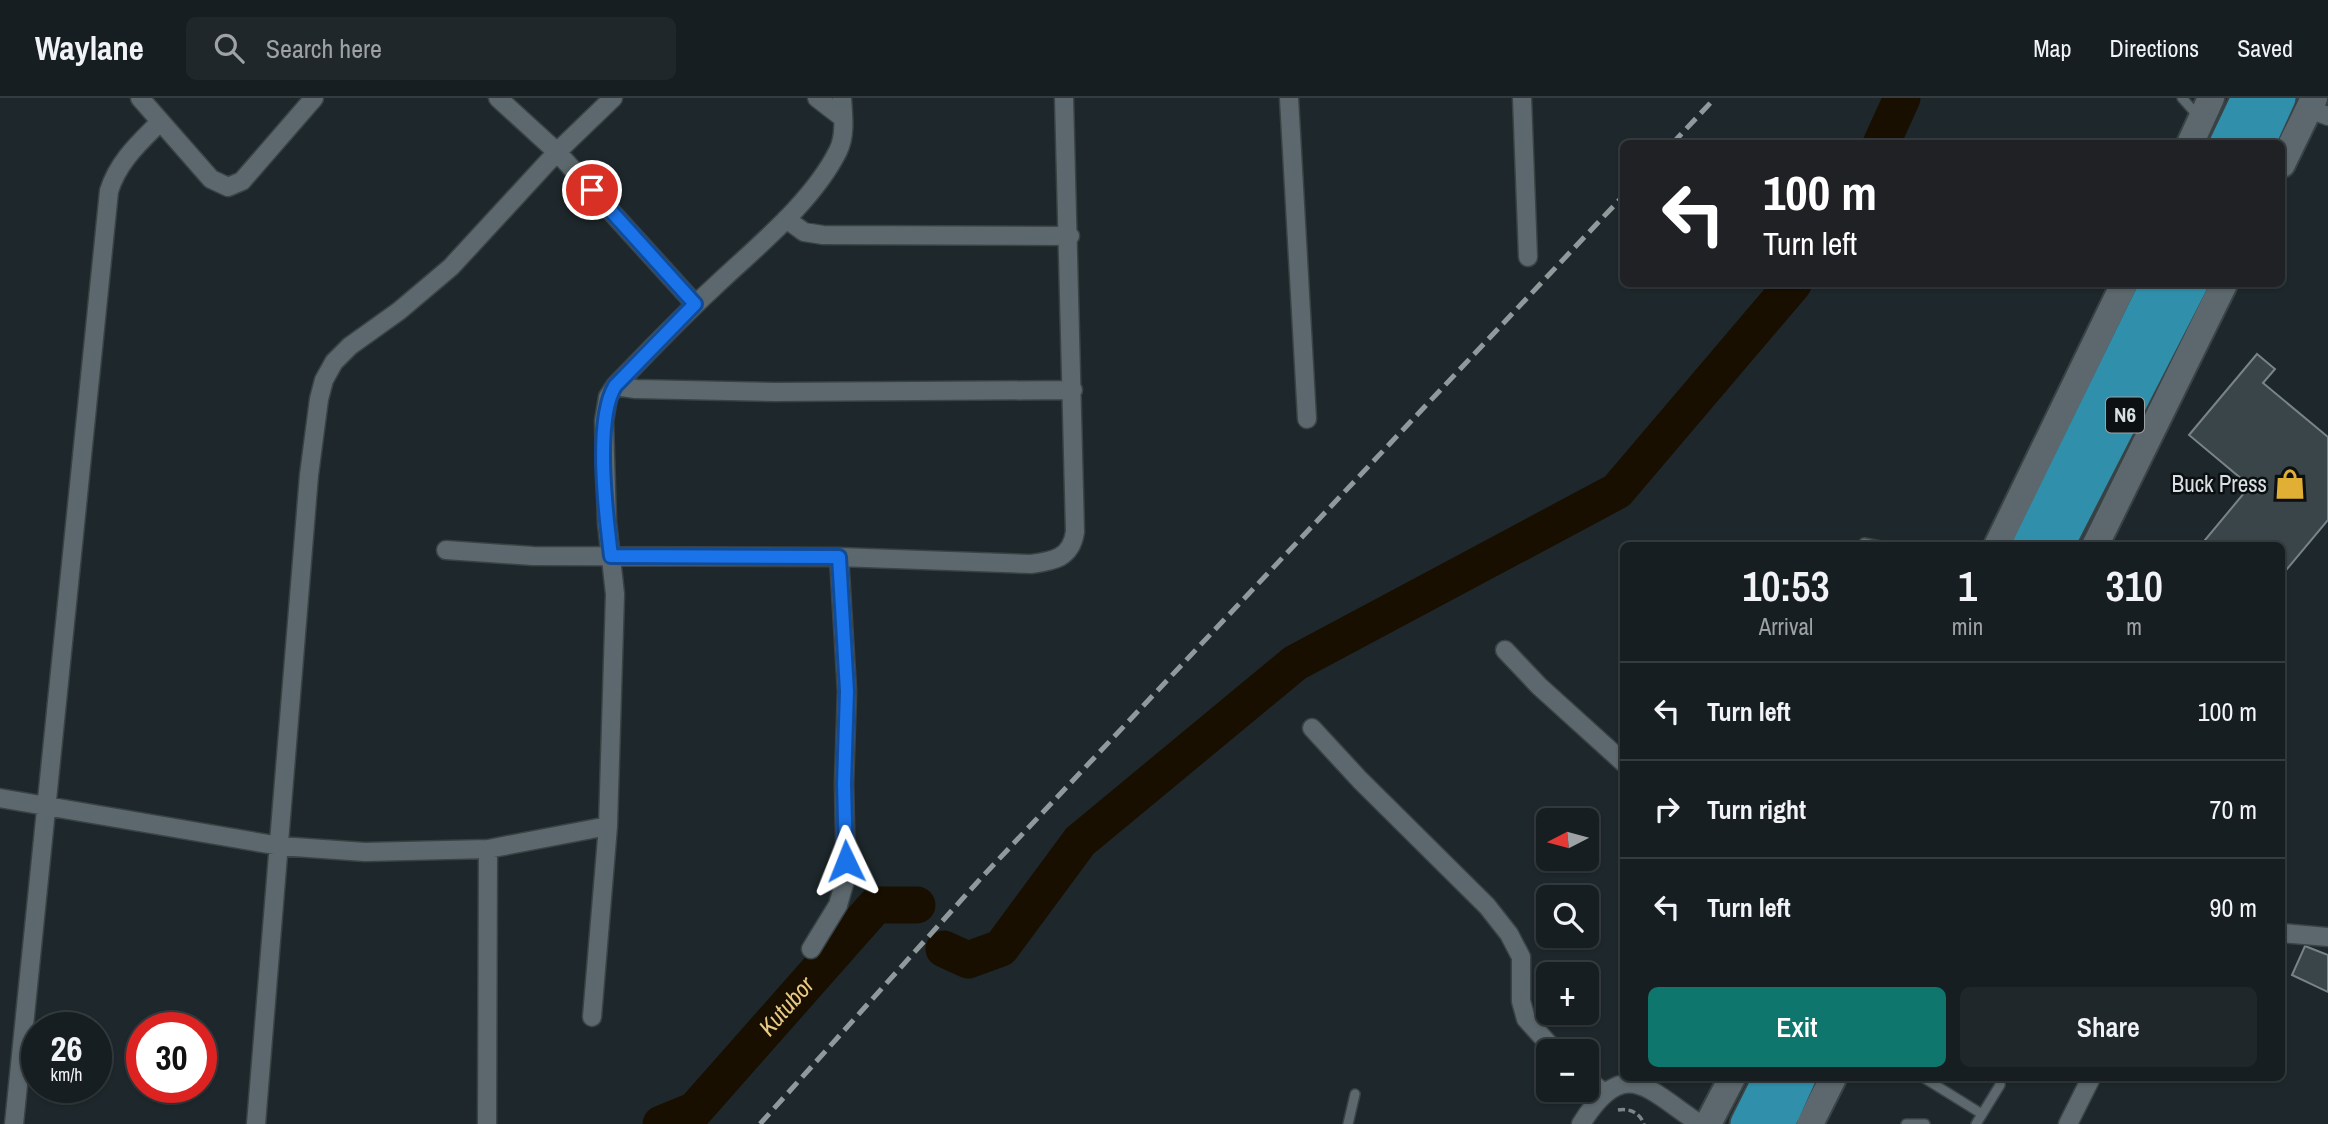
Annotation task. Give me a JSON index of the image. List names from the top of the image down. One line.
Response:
{"streets":{"highway":["N6"]},"water":["Kutubor"],"places":{"shop":["Buck Press"]},"north":"left","page":{"header":"Waylane","search":"Search here","nav":["Map","Directions","Saved"],"turn":["100 m","Turn left"],"eta":["10:53","Arrival","1","min","310","m"],"list":[{"name":"Turn left","value":"100 m"},{"name":"Turn right","value":"70 m"},{"name":"Turn left","value":"90 m"}],"map_buttons":["+","−"],"buttons":["Exit","Share"],"speed":"26 km/h","limit":"30"}}
